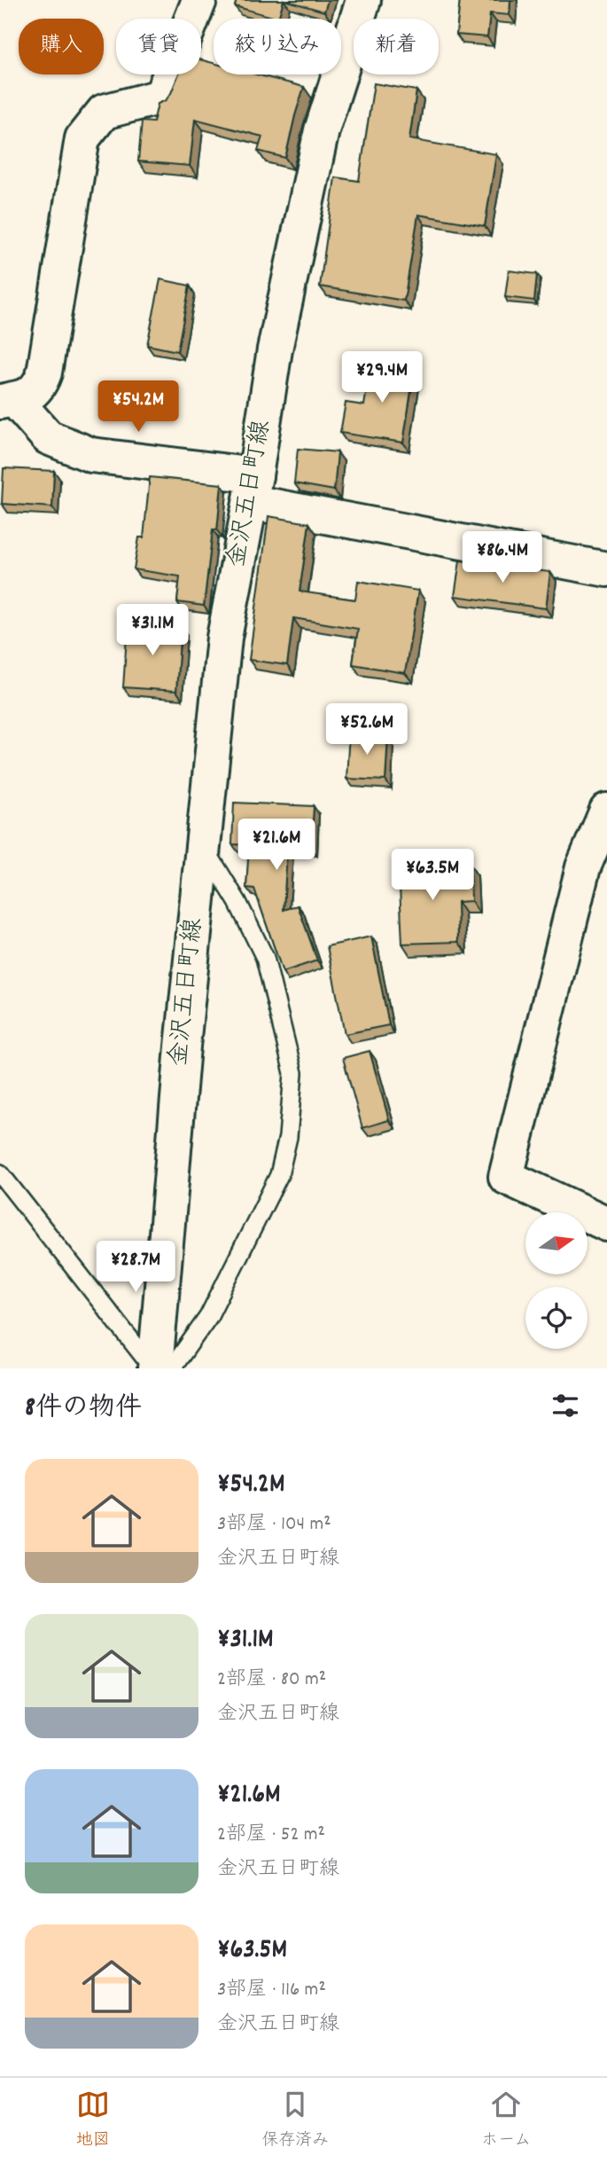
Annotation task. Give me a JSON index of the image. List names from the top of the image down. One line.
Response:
{"streets":{"street":["金沢五日町線"]},"north":"right","page":{"chip":["購入","賃貸","絞り込み","新着"],"price":["¥29.4M","¥54.2M","¥86.4M","¥31.1M","¥52.6M","¥21.6M","¥63.5M","¥28.7M"],"heading":"8件の物件","list":[{"name":"¥54.2M","note":"3部屋 · 104 m² · 金沢五日町線"},{"name":"¥31.1M","note":"2部屋 · 80 m² · 金沢五日町線"},{"name":"¥21.6M","note":"2部屋 · 52 m² · 金沢五日町線"},{"name":"¥63.5M","note":"3部屋 · 116 m² · 金沢五日町線"}],"tabs":["地図","保存済み","ホーム"]}}
